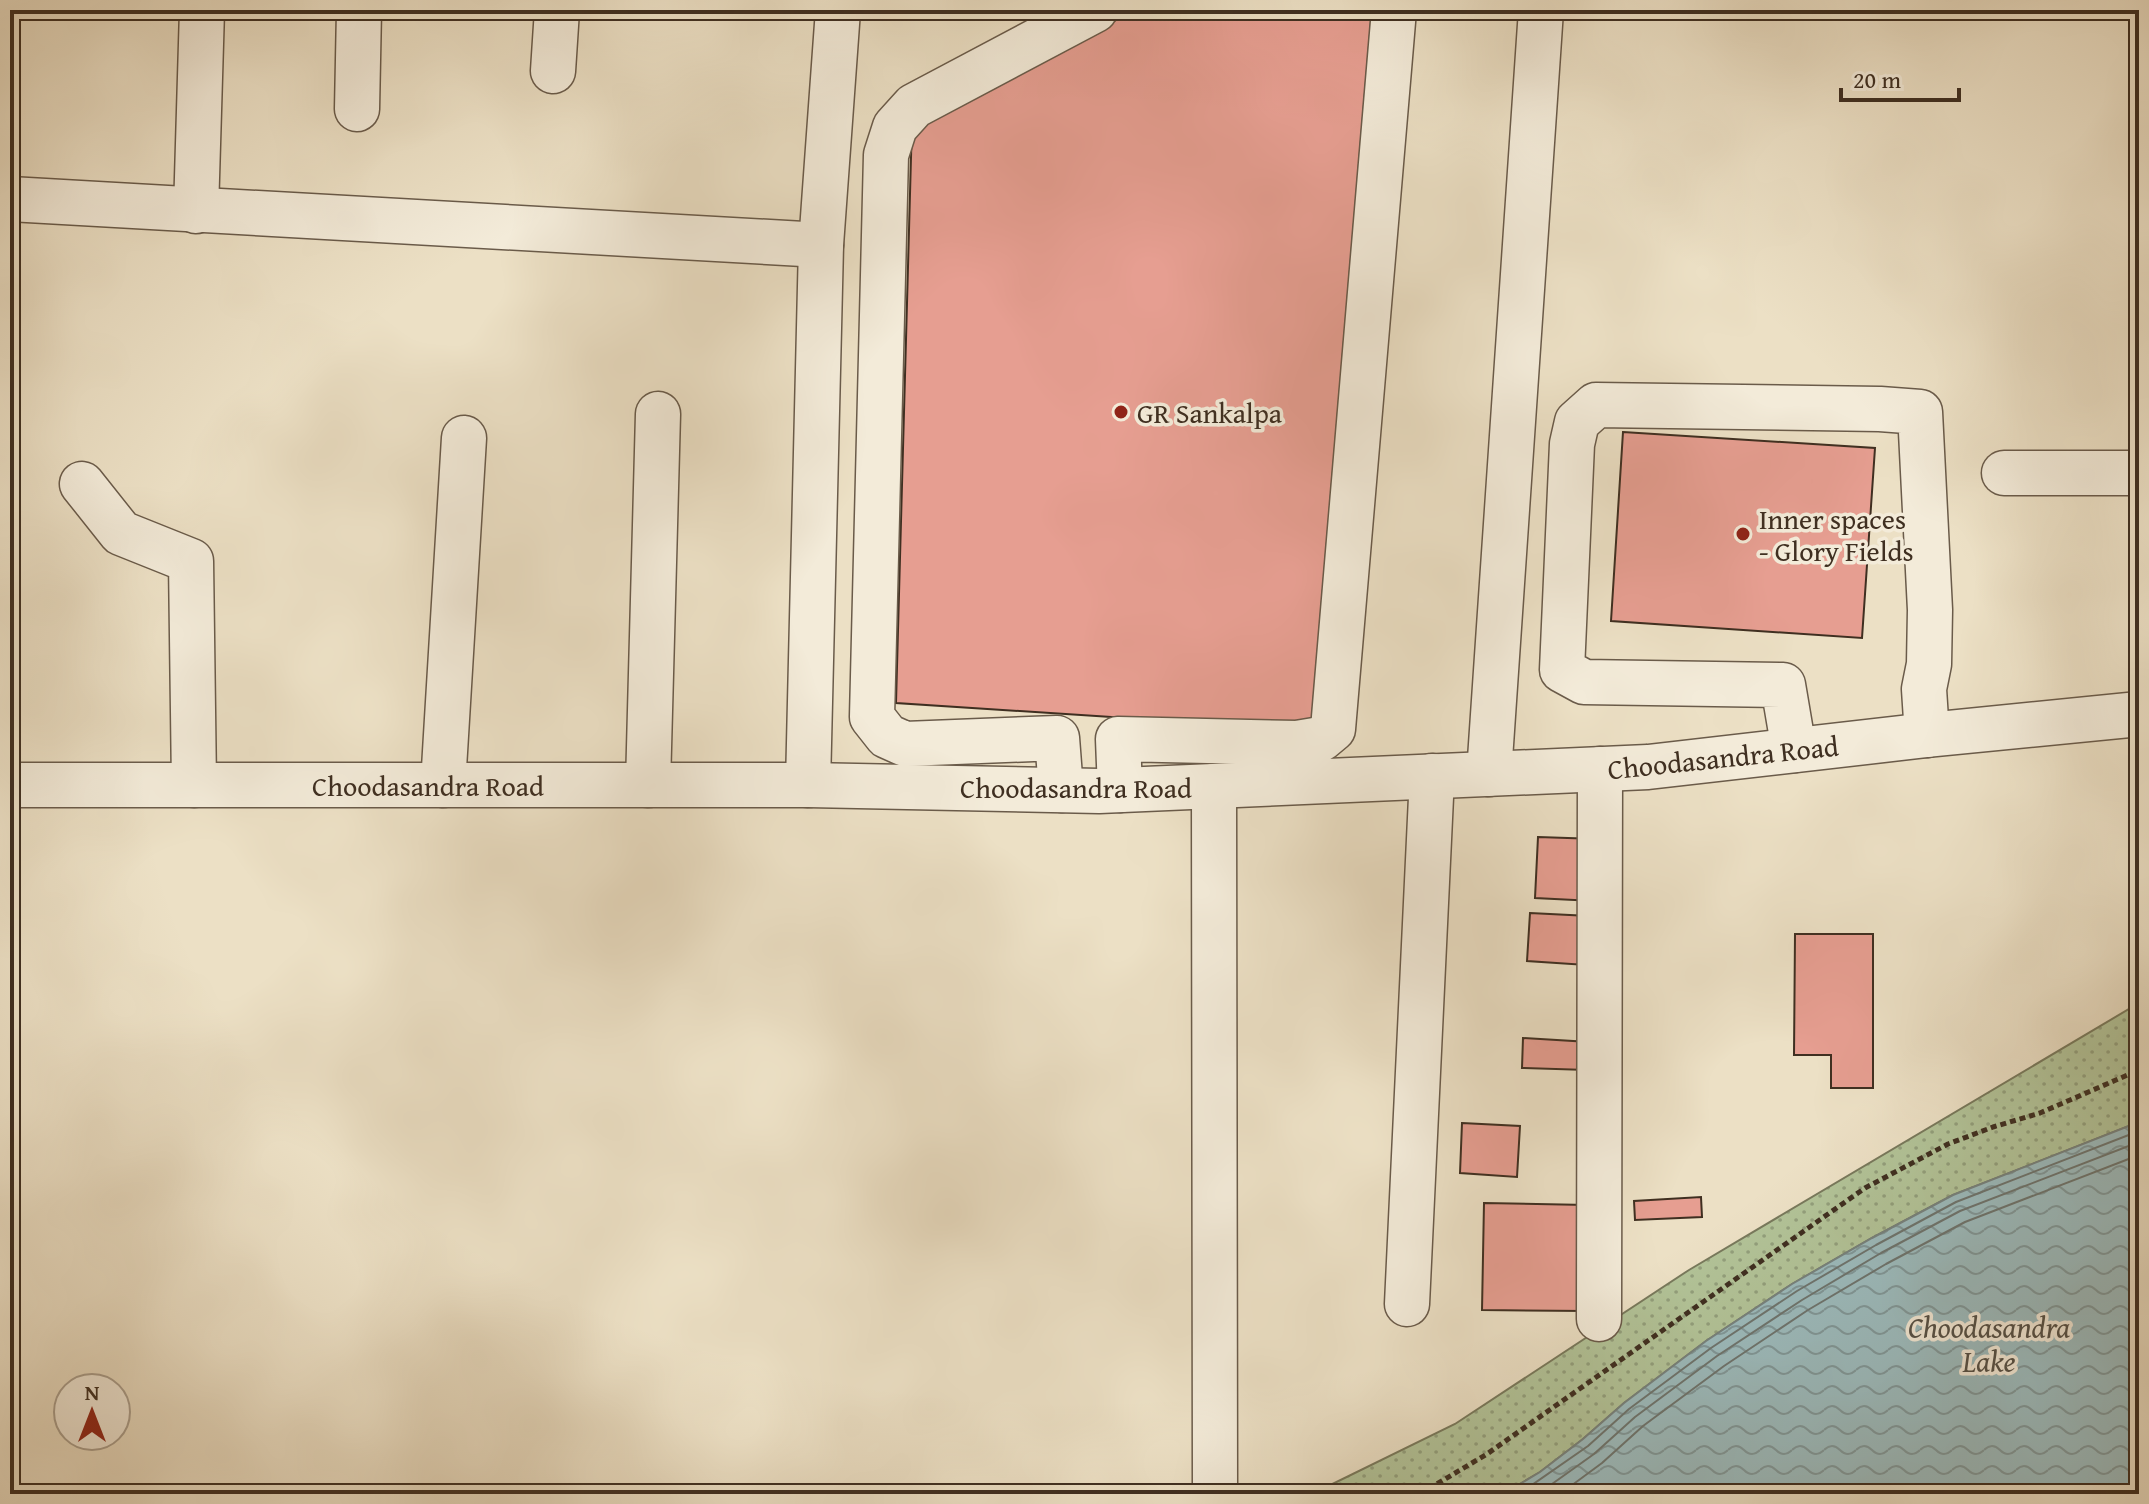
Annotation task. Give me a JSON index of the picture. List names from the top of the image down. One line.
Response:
{"streets":{"street":["Choodasandra Road"]},"water":["Choodasandra Lake"],"places":["GR Sankalpa","Inner spaces - Glory Fields"],"scale_bar":"20 m","north":"top"}
